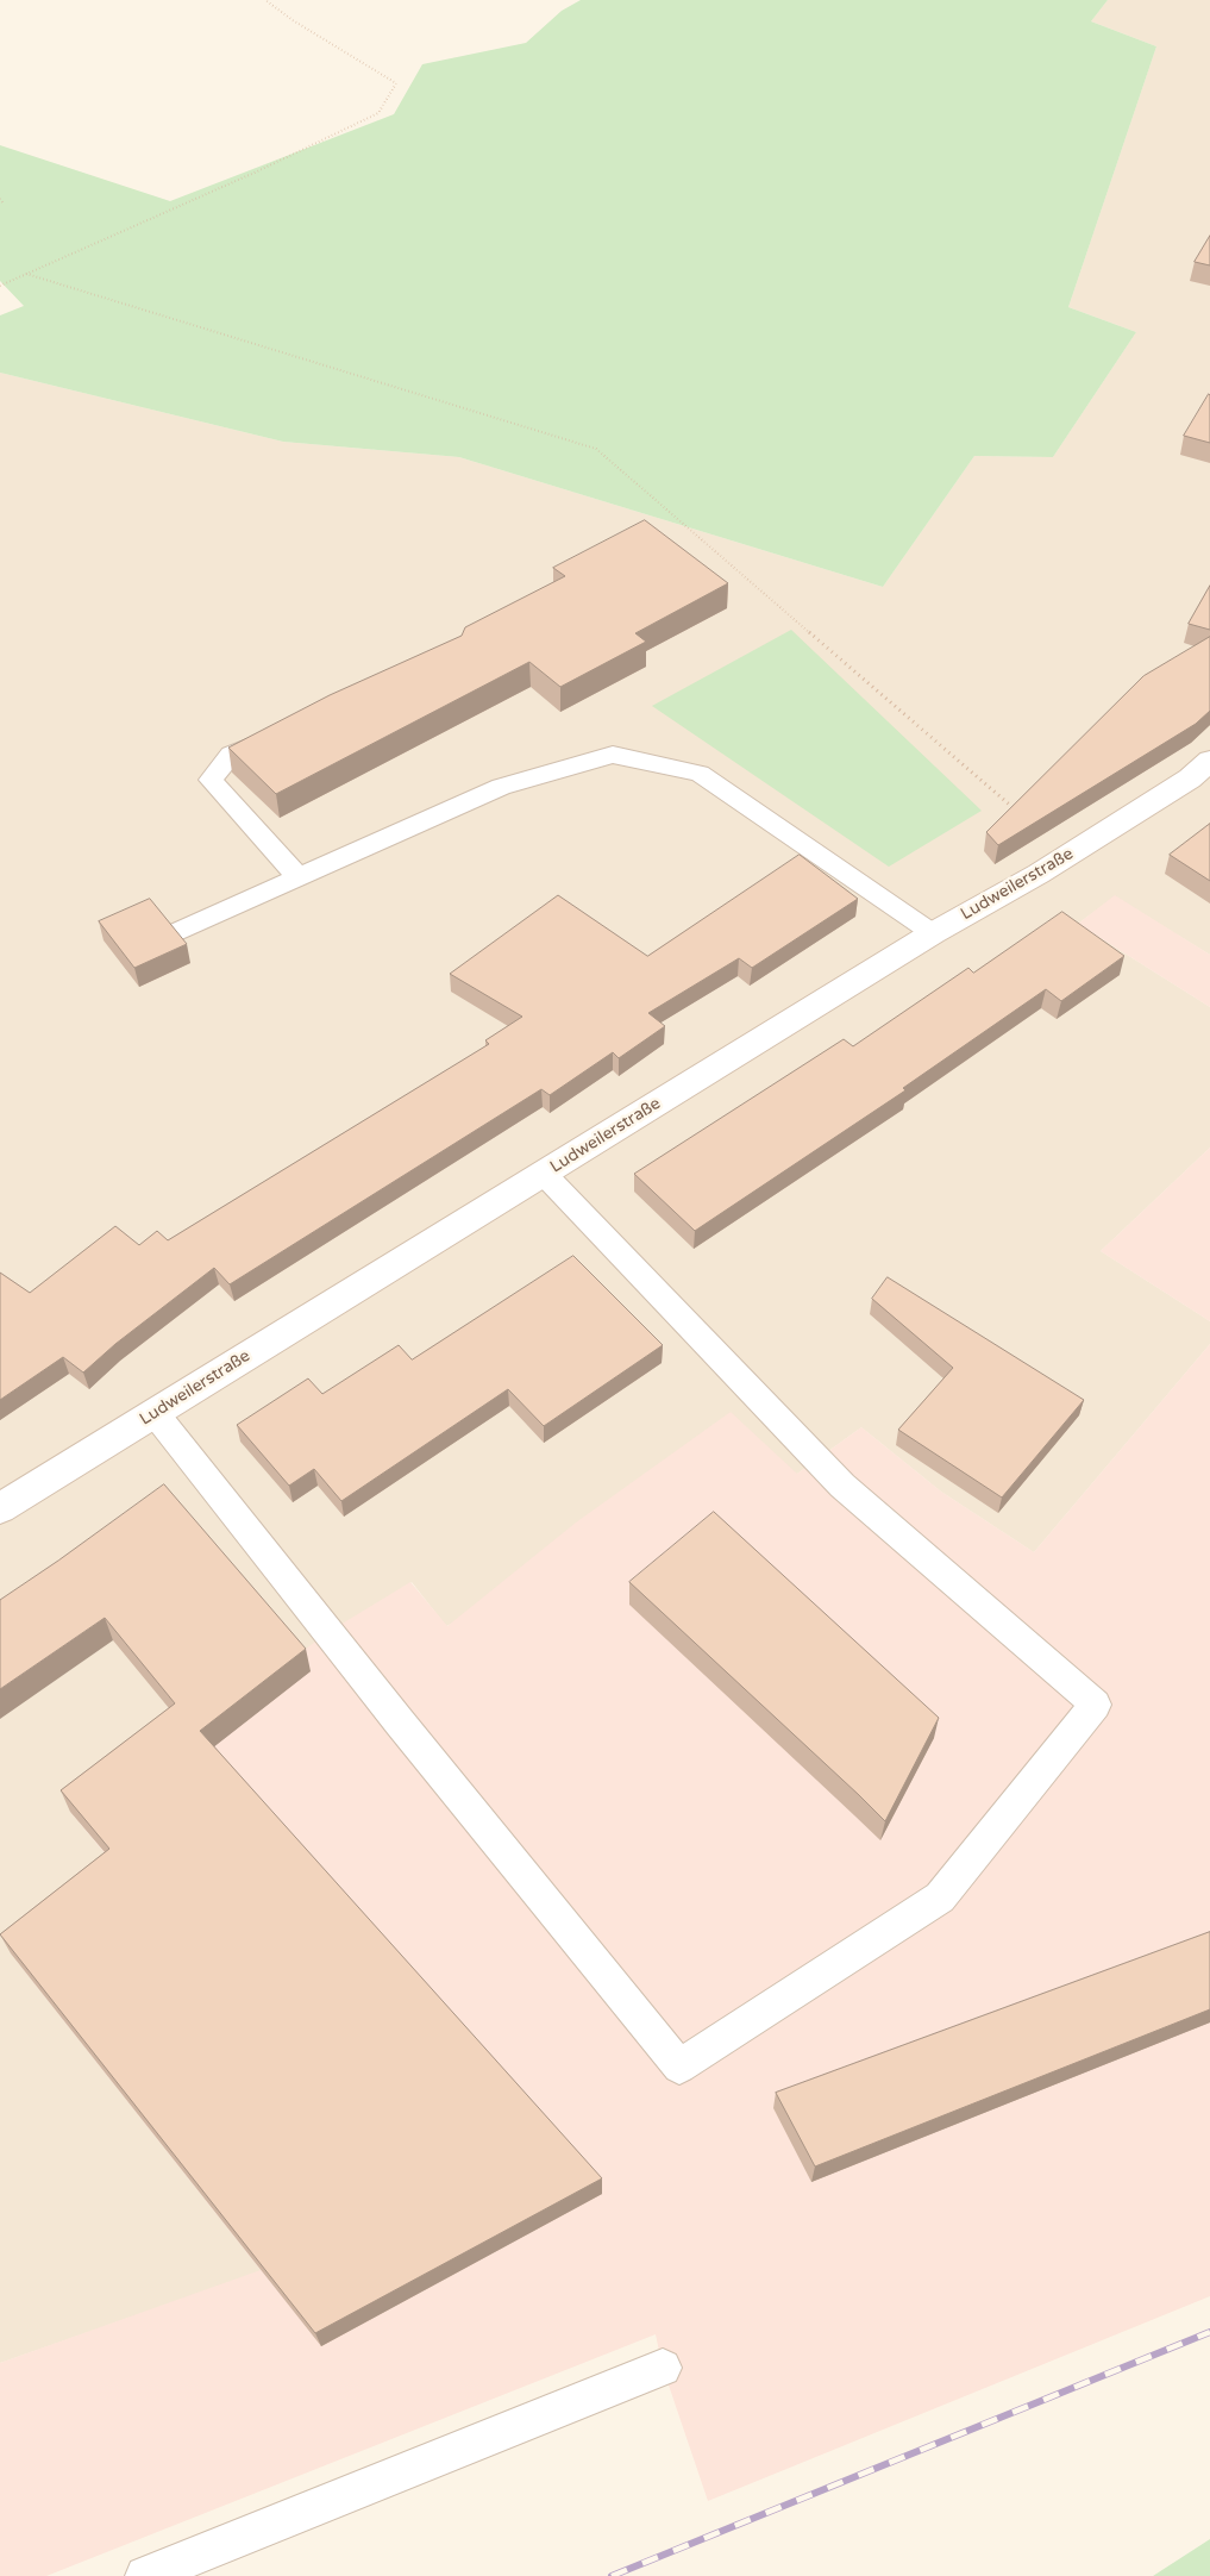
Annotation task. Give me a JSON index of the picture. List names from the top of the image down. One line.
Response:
{"streets":{"main road":["Ludweilerstraße"]}}
